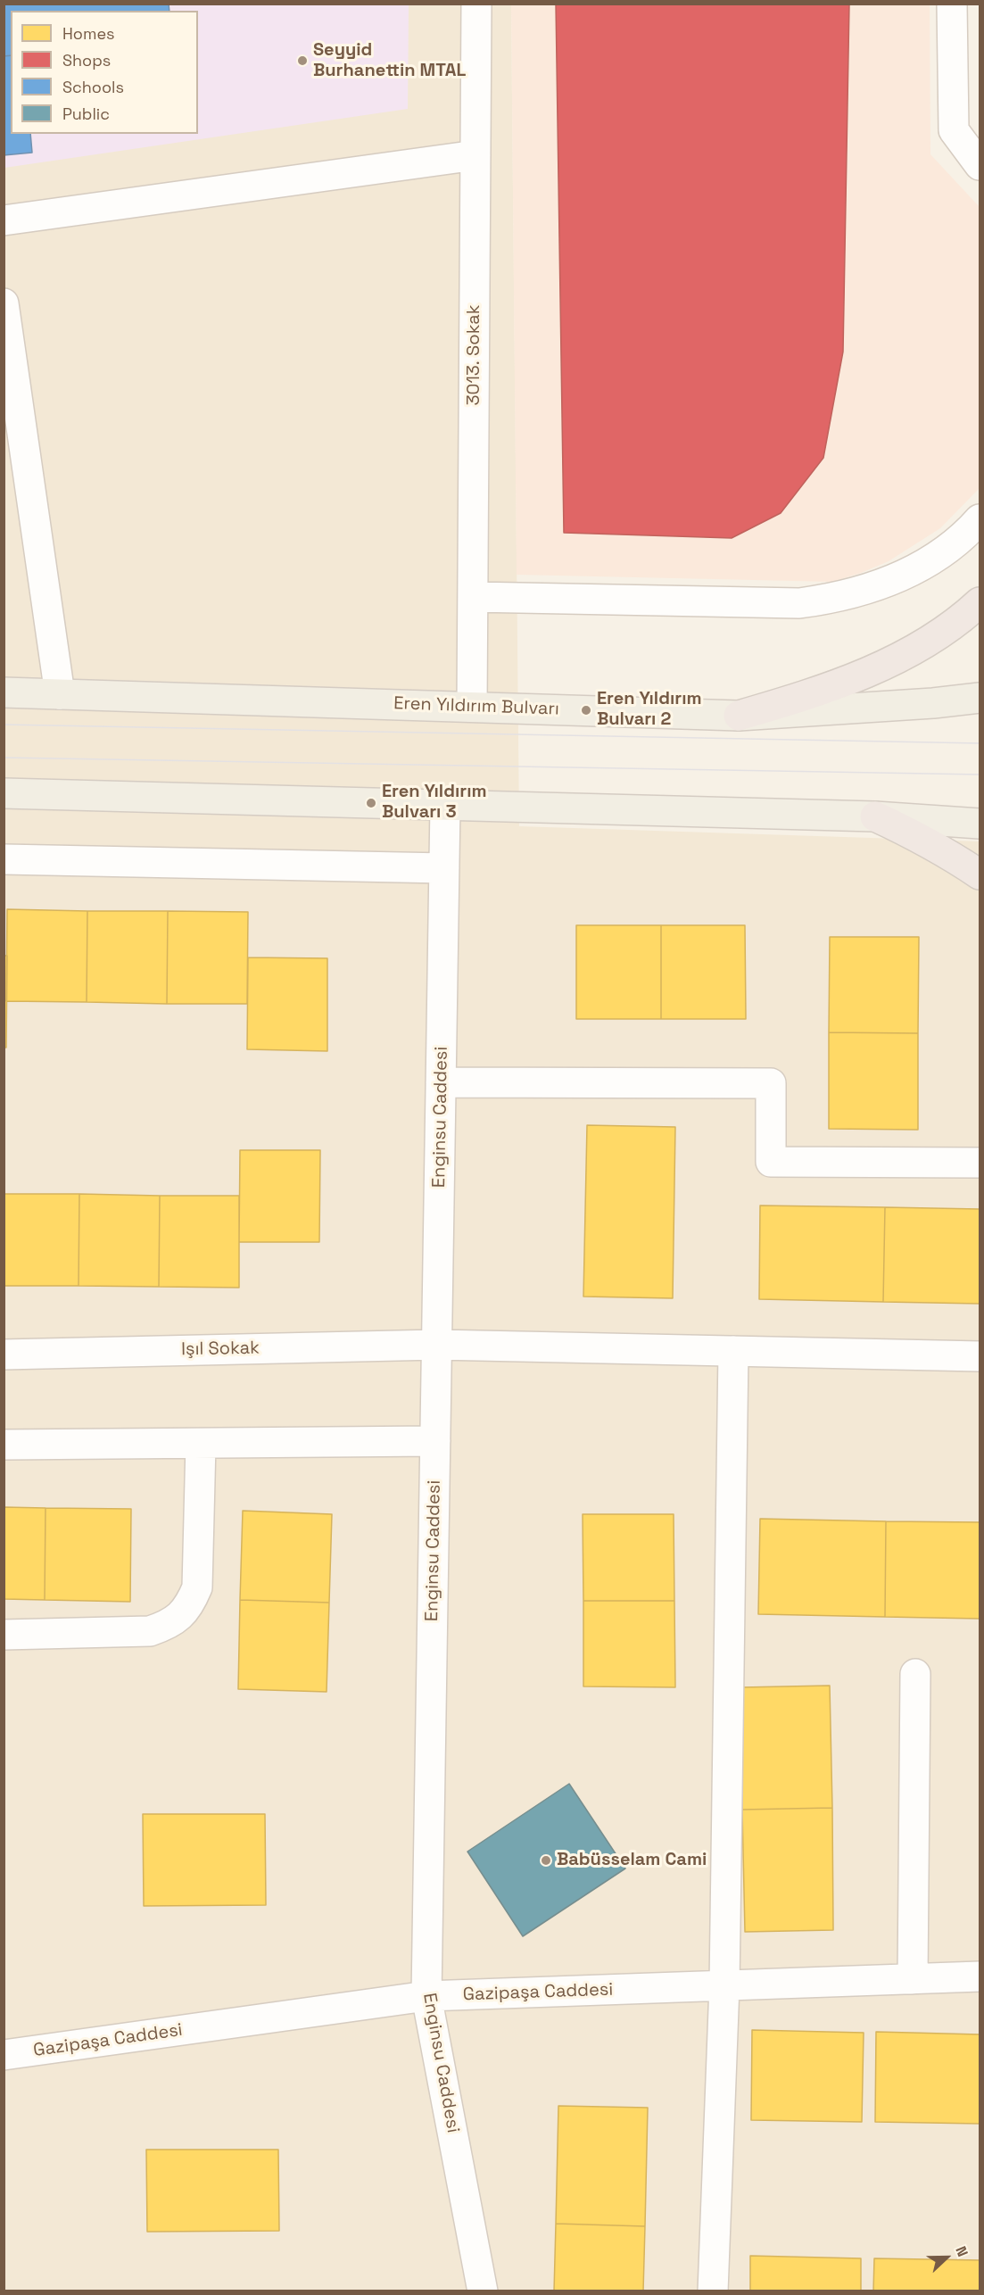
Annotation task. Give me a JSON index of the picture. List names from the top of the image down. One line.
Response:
{"streets":{"main road":["Eren Yıldırım Bulvarı"],"street":["3013. Sokak","Enginsu Caddesi","Işıl Sokak","Gazipaşa Caddesi"]},"crossings":[["3013. Sokak","Eren Yıldırım Bulvarı"],["Enginsu Caddesi","Işıl Sokak"],["Enginsu Caddesi","Gazipaşa Caddesi"]],"places":["Seyyid Burhanettin MTAL","Eren Yıldırım Bulvarı 2","Eren Yıldırım Bulvarı 3","Babüsselam Cami"],"legend":["Homes","Shops","Schools","Public"],"north":"right"}
